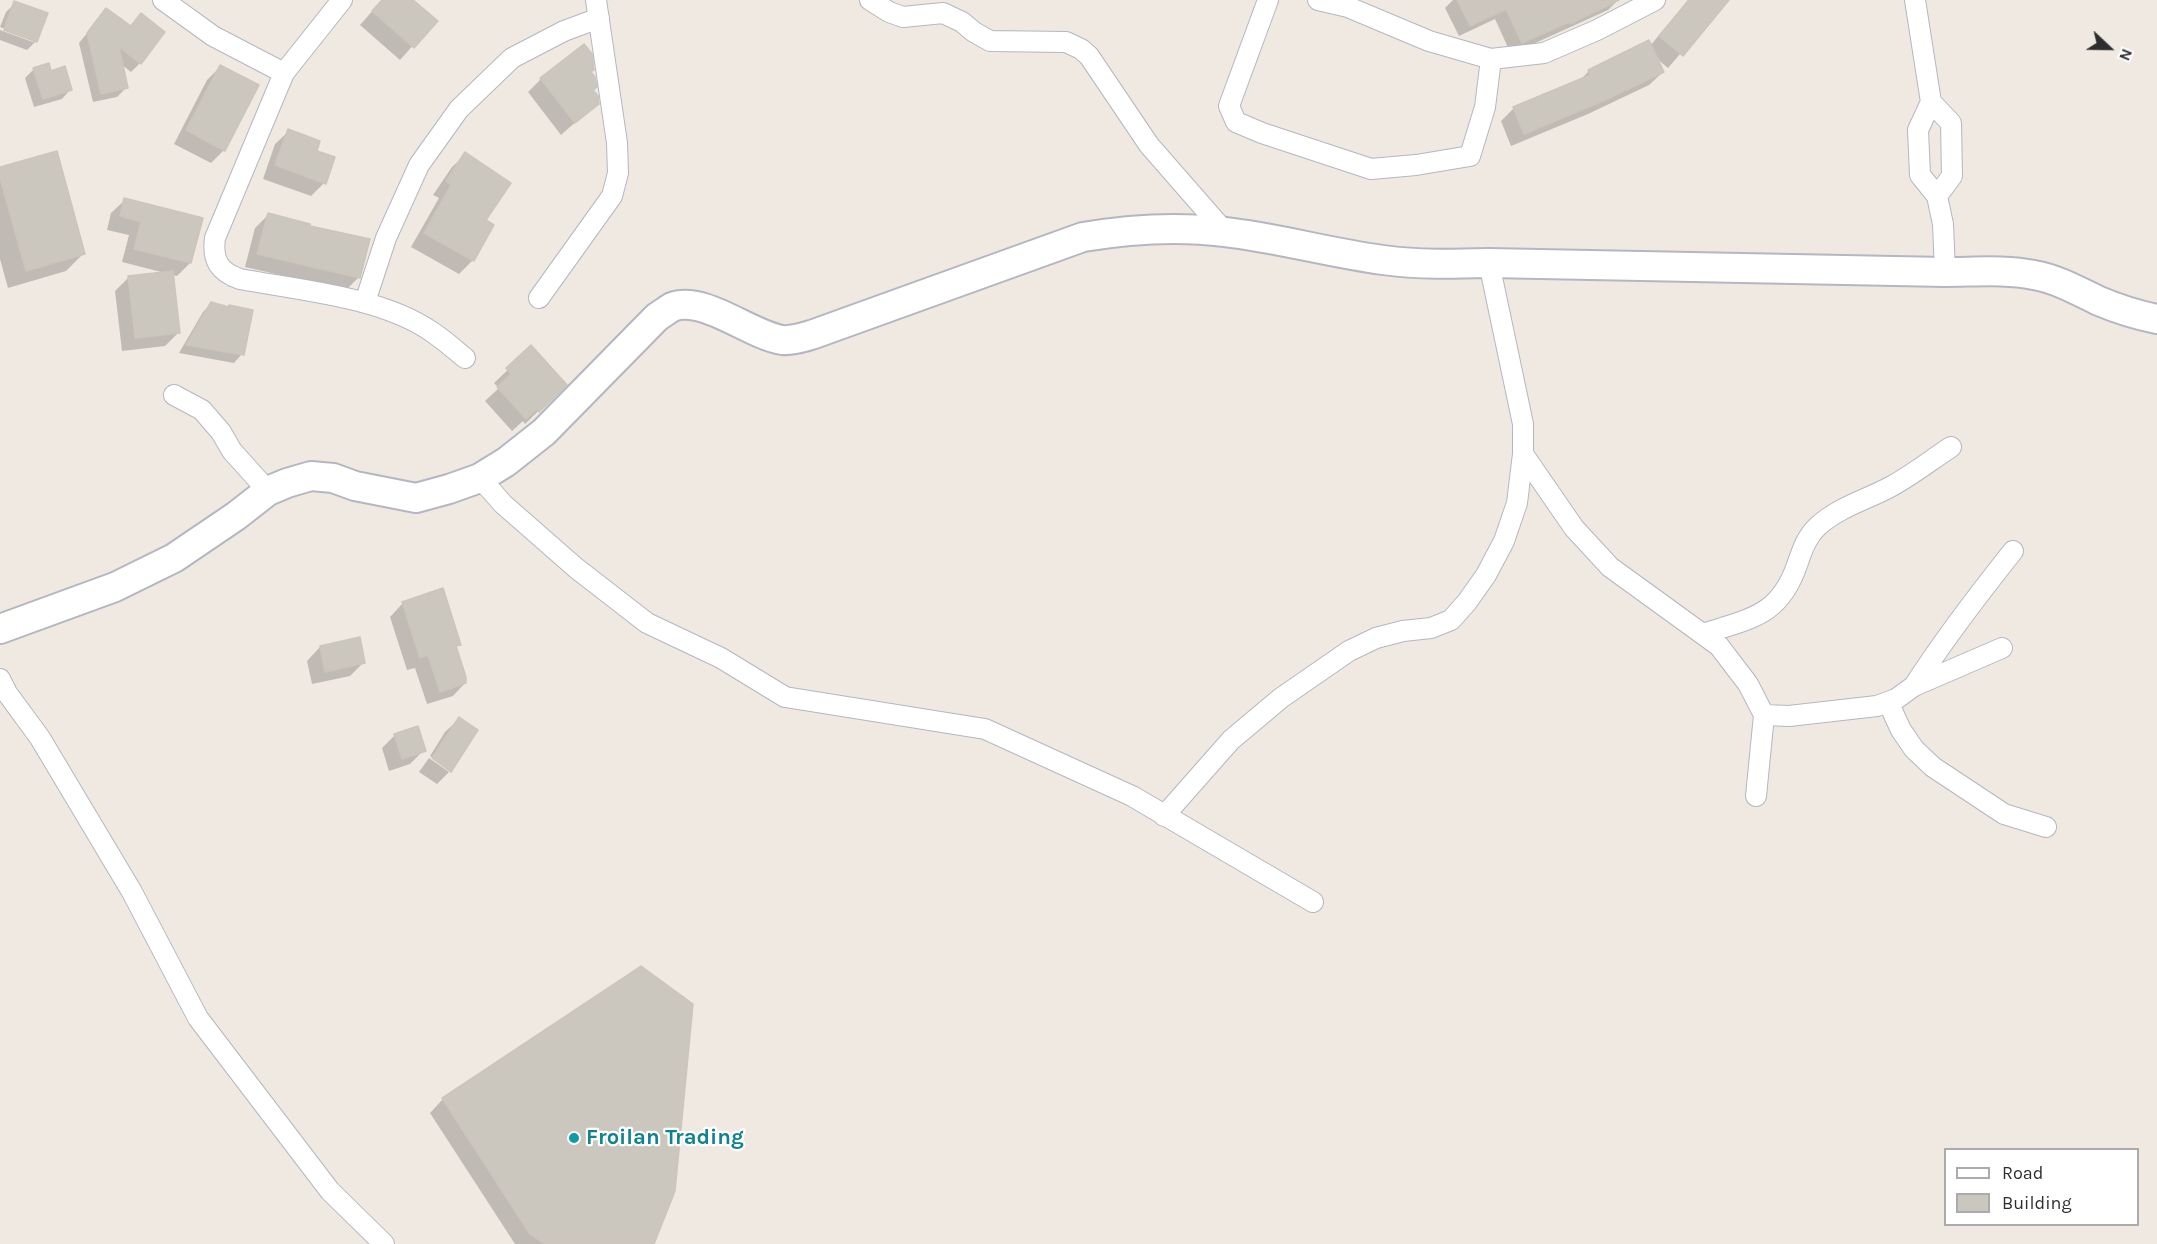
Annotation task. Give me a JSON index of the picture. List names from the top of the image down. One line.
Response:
{"places":["Froilan Trading"],"legend":["Road","Building"],"north":"right"}
